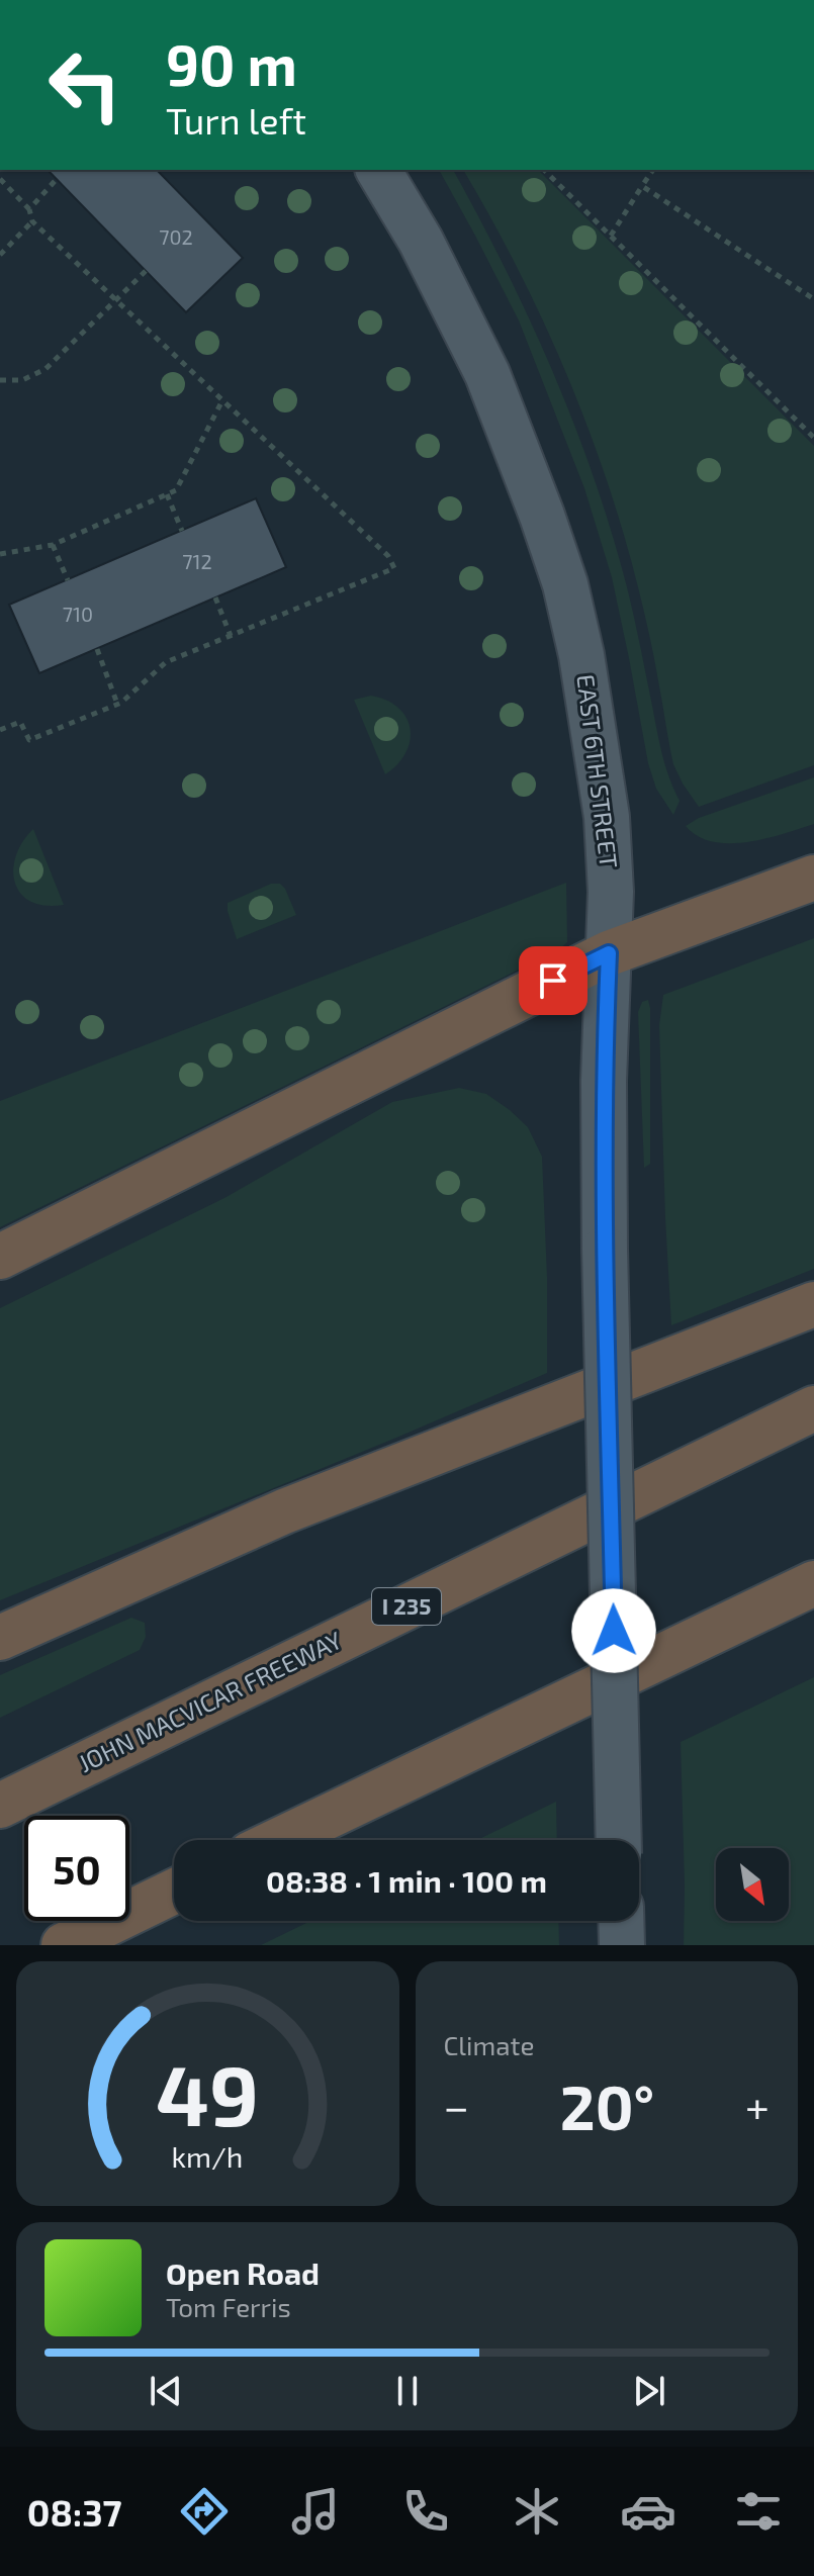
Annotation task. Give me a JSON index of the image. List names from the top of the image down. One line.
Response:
{"streets":{"highway":["I 235","JOHN MACVICAR FREEWAY"],"main road":["EAST 6TH STREET"]},"house_numbers":["702","712","710"],"north":"bottom right","page":{"turn":["90 m","Turn left"],"limit":"50","trip":"08:38 · 1 min · 100 m","tile":"Climate","heat":["−","20°","+"],"song":["Open Road","Tom Ferris"],"tabs":"08:37","gauge":["49","km/h"]}}
